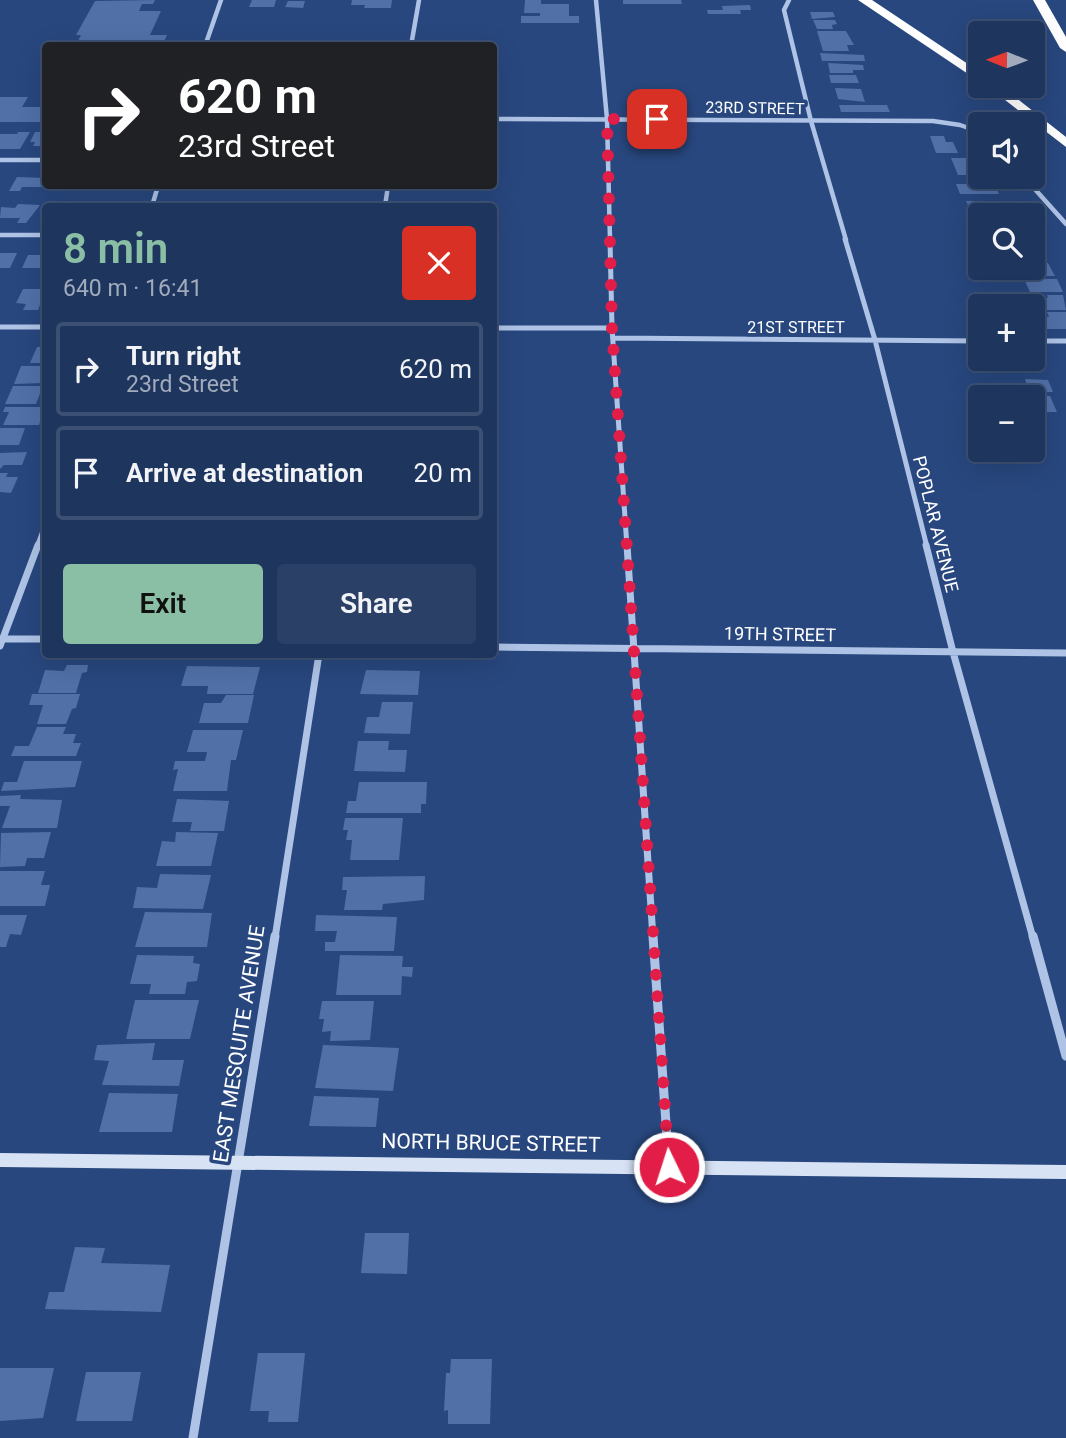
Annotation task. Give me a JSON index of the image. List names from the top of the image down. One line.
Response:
{"streets":{"street":["23RD STREET","21ST STREET","POPLAR AVENUE","19TH STREET","EAST MESQUITE AVENUE","NORTH BRUCE STREET"]},"crossings":[["23RD STREET","POPLAR AVENUE"],["21ST STREET","POPLAR AVENUE"],["POPLAR AVENUE","19TH STREET"],["EAST MESQUITE AVENUE","NORTH BRUCE STREET"]],"north":"left","page":{"map_buttons":["+","−"],"turn":["620 m","23rd Street"],"heading":["8 min","640 m · 16:41"],"list":[{"name":"Turn right","note":"23rd Street","value":"620 m"},{"name":"Arrive at destination","value":"20 m"}],"buttons":["Exit","Share"]}}
